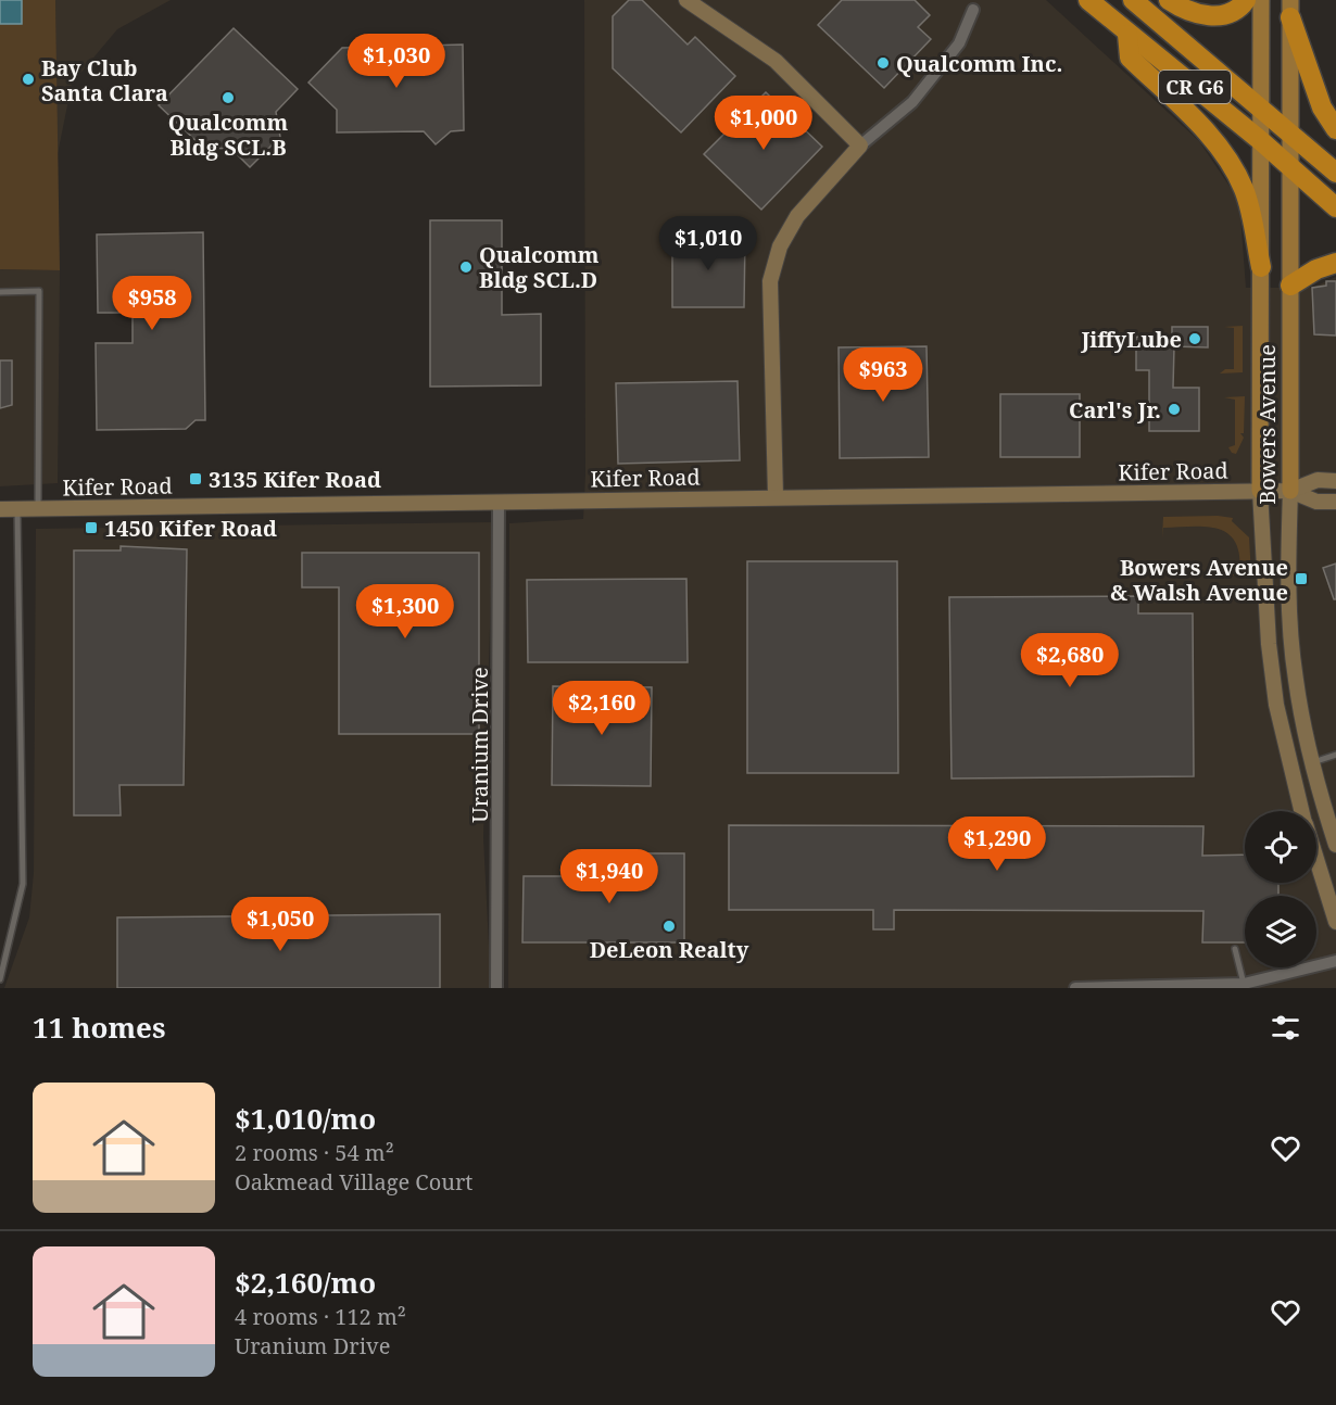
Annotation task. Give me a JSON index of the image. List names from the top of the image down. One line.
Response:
{"streets":{"highway":["CR G6"],"main road":["Bowers Avenue","Kifer Road"],"street":["Uranium Drive"]},"crossings":[["CR G6","Bowers Avenue"],["Bowers Avenue","Kifer Road"],["Kifer Road","Uranium Drive"]],"places":{"other":["Qualcomm Inc.","Bay Club Santa Clara","Qualcomm Bldg SCL.B","Qualcomm Bldg SCL.D","JiffyLube","Carl's Jr.","DeLeon Realty"],"transit":["3135 Kifer Road","1450 Kifer Road","Bowers Avenue & Walsh Avenue"]},"page":{"price":["$1,030","$1,000","$1,010","$958","$963","$1,300","$2,680","$2,160","$1,290","$1,940","$1,050"],"heading":"11 homes","list":[{"name":"$1,010/mo","note":"2 rooms · 54 m² · Oakmead Village Court"},{"name":"$2,160/mo","note":"4 rooms · 112 m² · Uranium Drive"}]}}
